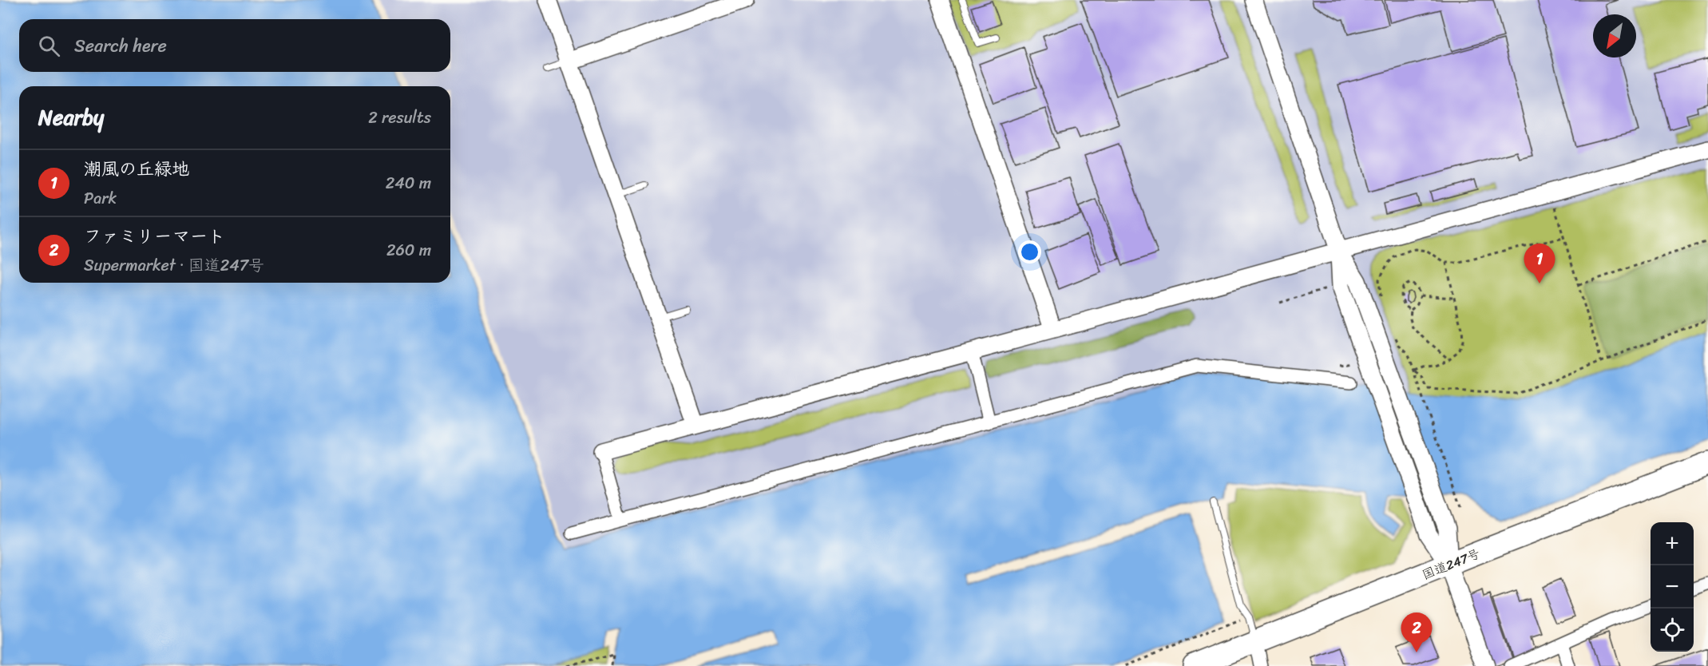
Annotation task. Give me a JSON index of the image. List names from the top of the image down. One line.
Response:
{"streets":{"highway":["国道247号"]},"north":"bottom left","page":{"search":"Search here","heading":["Nearby","2 results"],"list":[{"mark":"1","name":"潮風の丘緑地","note":"Park","value":"240 m"},{"mark":"2","name":"ファミリーマート","note":"Supermarket · 国道247号","value":"260 m"}],"pins":["1","2"],"map_buttons":["+","−"]}}
